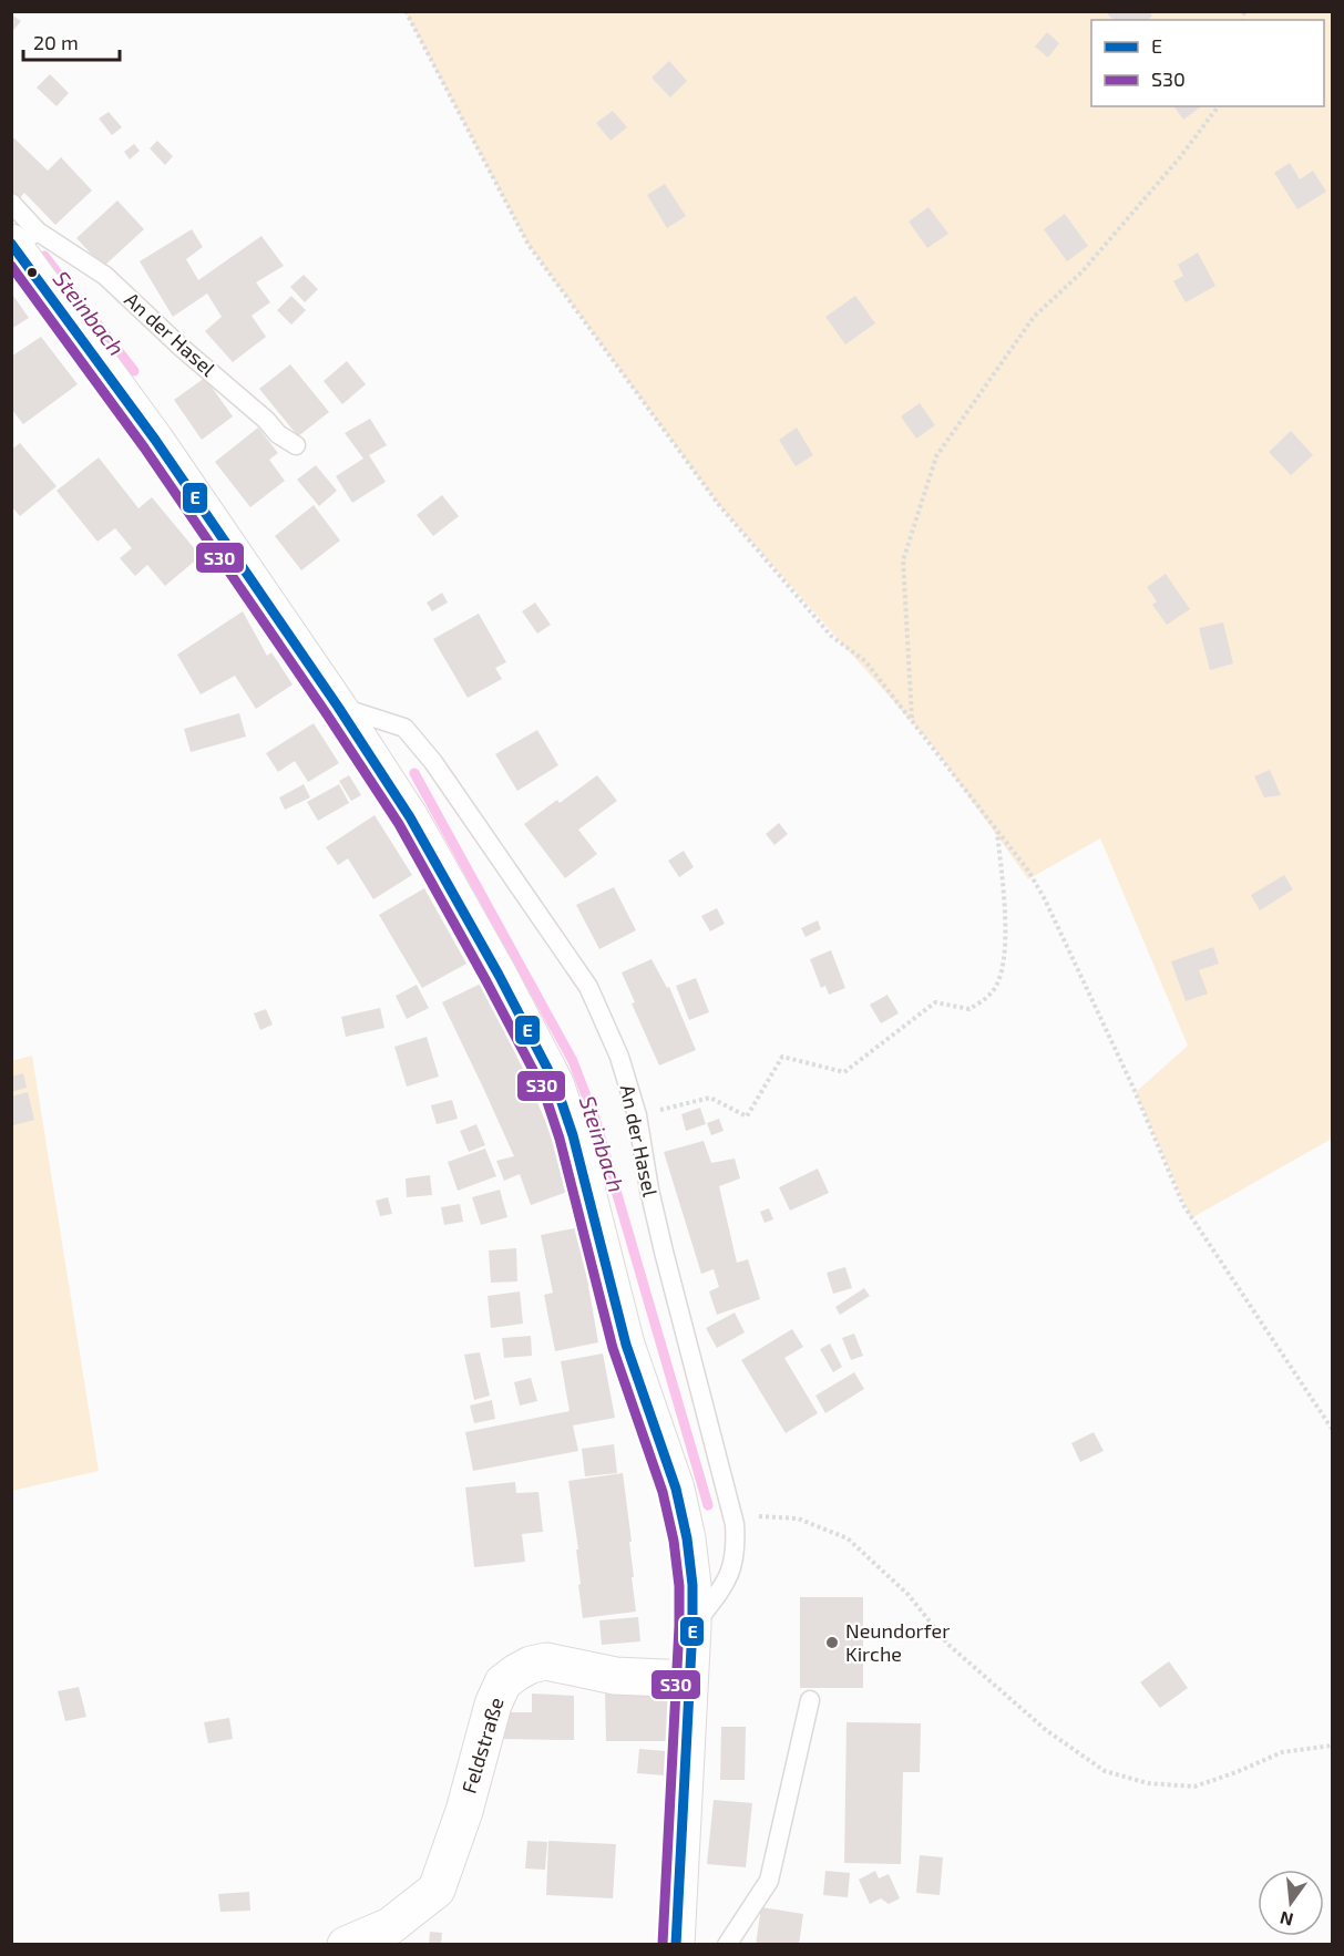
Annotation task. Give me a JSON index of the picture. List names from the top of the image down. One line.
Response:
{"streets":{"street":["An der Hasel","Feldstraße"]},"crossings":[["An der Hasel","Feldstraße"]],"water":["Steinbach"],"places":["Neundorfer Kirche"],"lines":["transit line E","transit line S30"],"legend":["E","S30"],"scale_bar":"20 m","north":"bottom"}
